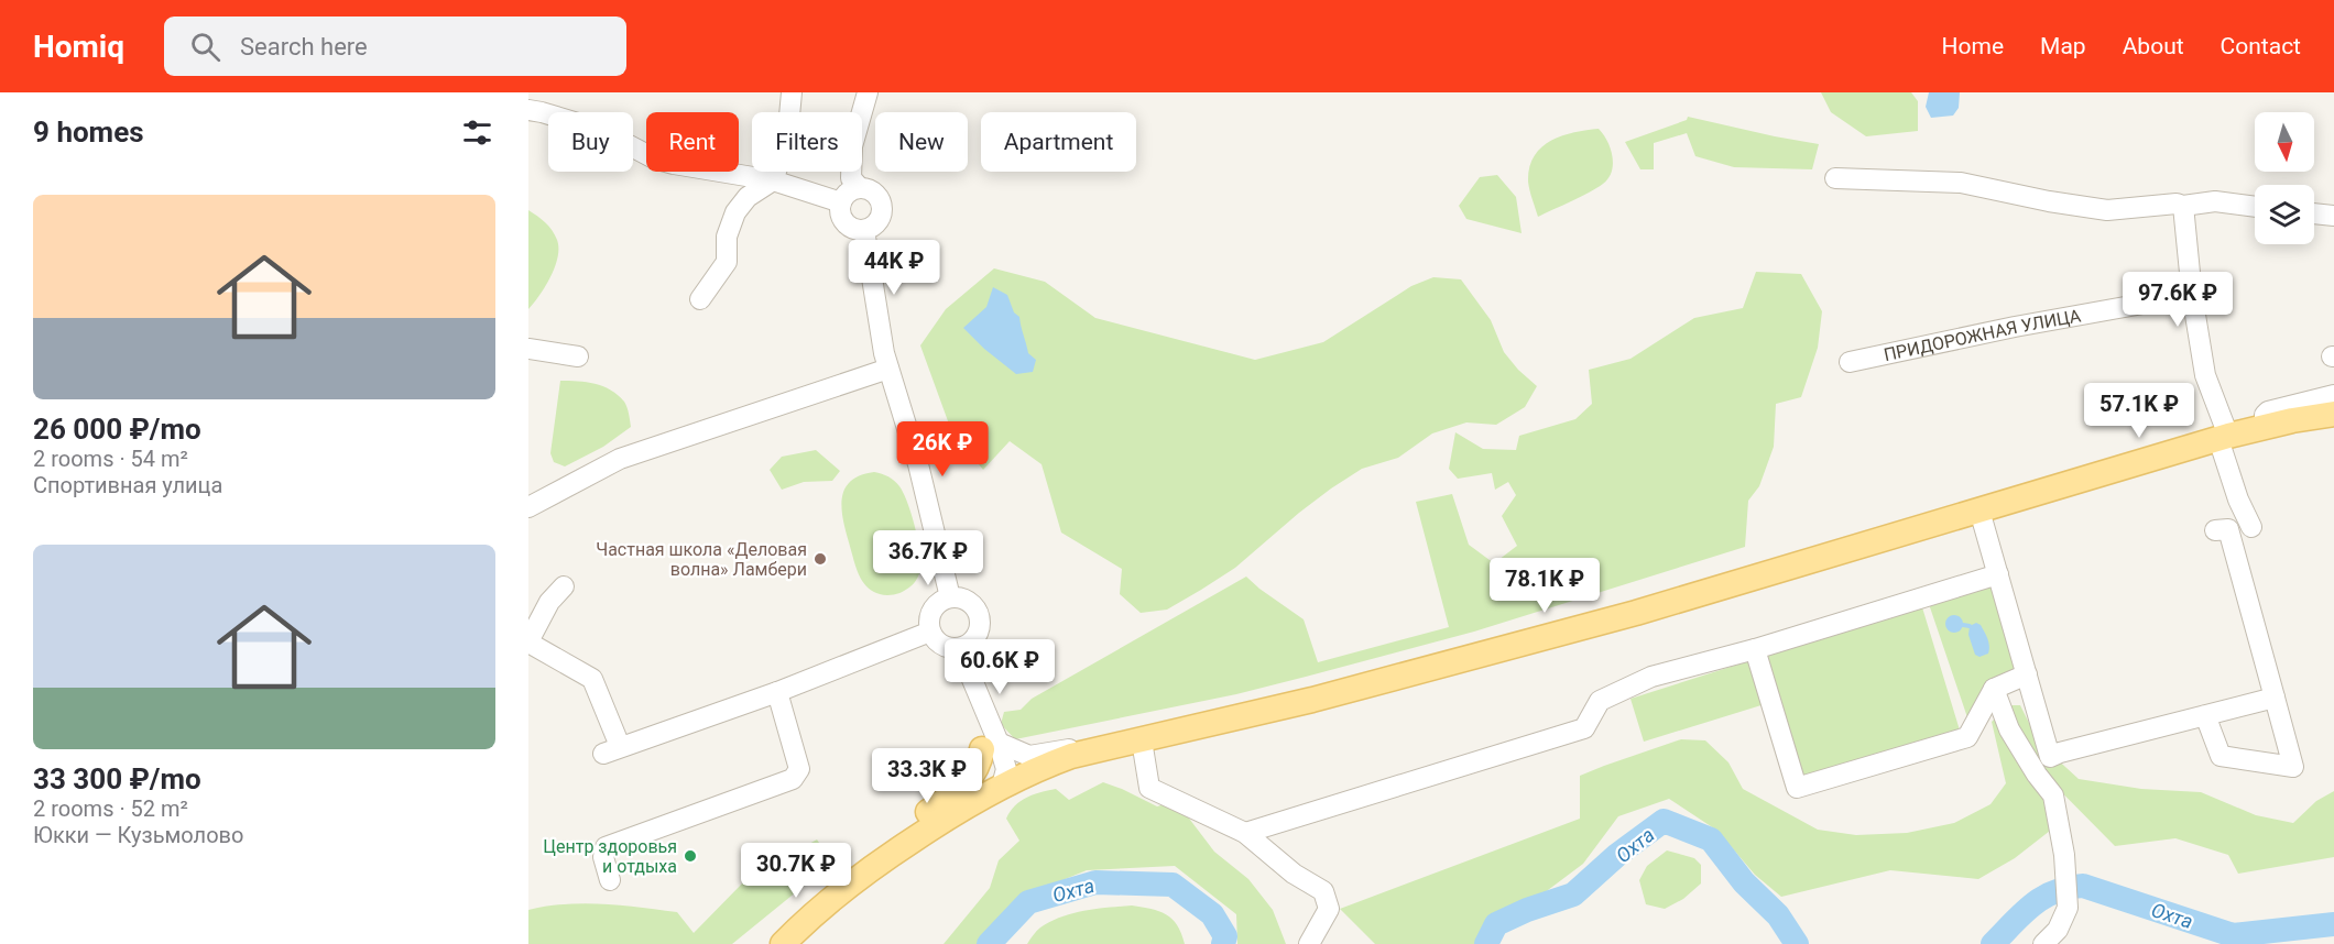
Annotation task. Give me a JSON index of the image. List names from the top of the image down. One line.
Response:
{"streets":{"street":["ПРИДОРОЖНАЯ УЛИЦА"]},"water":["Охта"],"places":["Частная школа «Деловая волна» Ламбери","Центр здоровья и отдыха"],"north":"bottom","page":{"header":"Homiq","search":"Search here","nav":["Home","Map","About","Contact"],"heading":"9 homes","chip":["Buy","Rent","Filters","New","Apartment"],"list":[{"name":"26 000 ₽/mo","note":"2 rooms · 54 m² · Спортивная улица"},{"name":"33 300 ₽/mo","note":"2 rooms · 52 m² · Юкки — Кузьмолово"}],"price":["44K ₽","97.6K ₽","57.1K ₽","26K ₽","36.7K ₽","78.1K ₽","60.6K ₽","33.3K ₽","30.7K ₽"]}}
